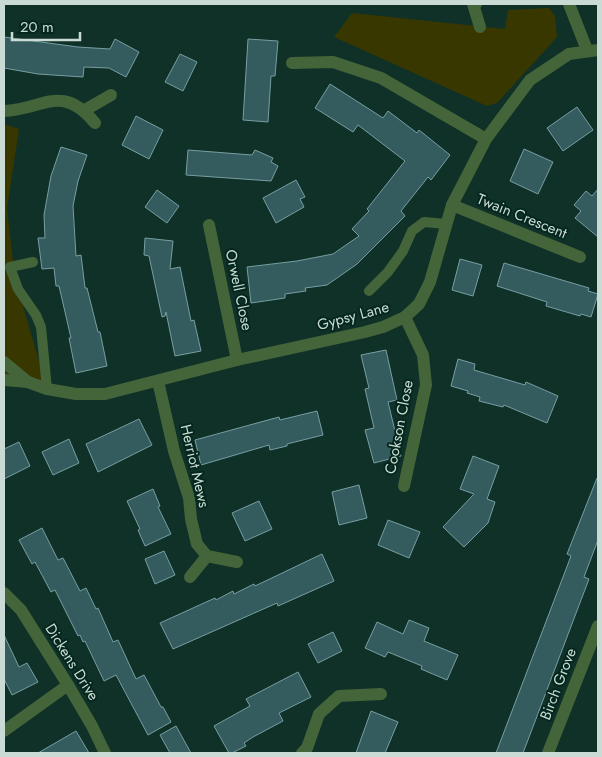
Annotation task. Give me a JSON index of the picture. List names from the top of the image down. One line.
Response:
{"streets":{"street":["Twain Crescent","Orwell Close","Gypsy Lane","Cookson Close","Herriot Mews","Dickens Drive","Birch Grove"]},"crossings":[["Twain Crescent","Gypsy Lane"],["Orwell Close","Gypsy Lane"],["Gypsy Lane","Cookson Close"],["Gypsy Lane","Herriot Mews"]],"scale_bar":"20 m"}
